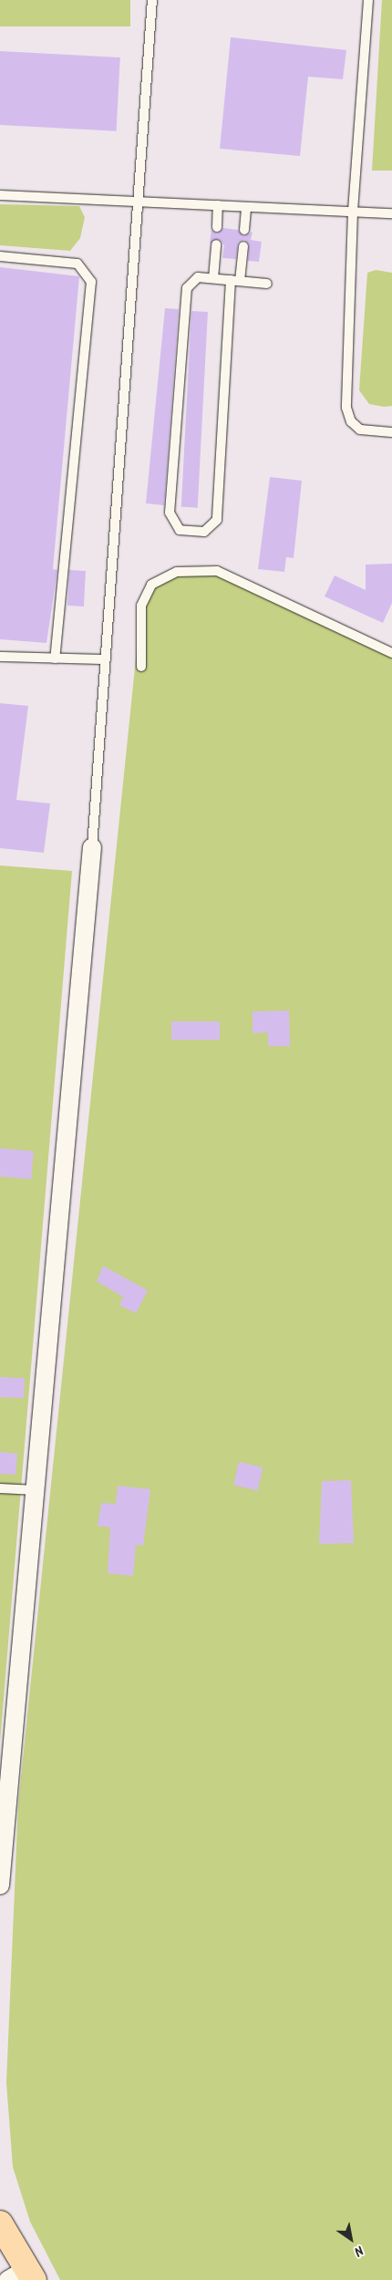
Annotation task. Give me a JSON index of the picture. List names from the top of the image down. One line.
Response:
{"north":"bottom right"}
